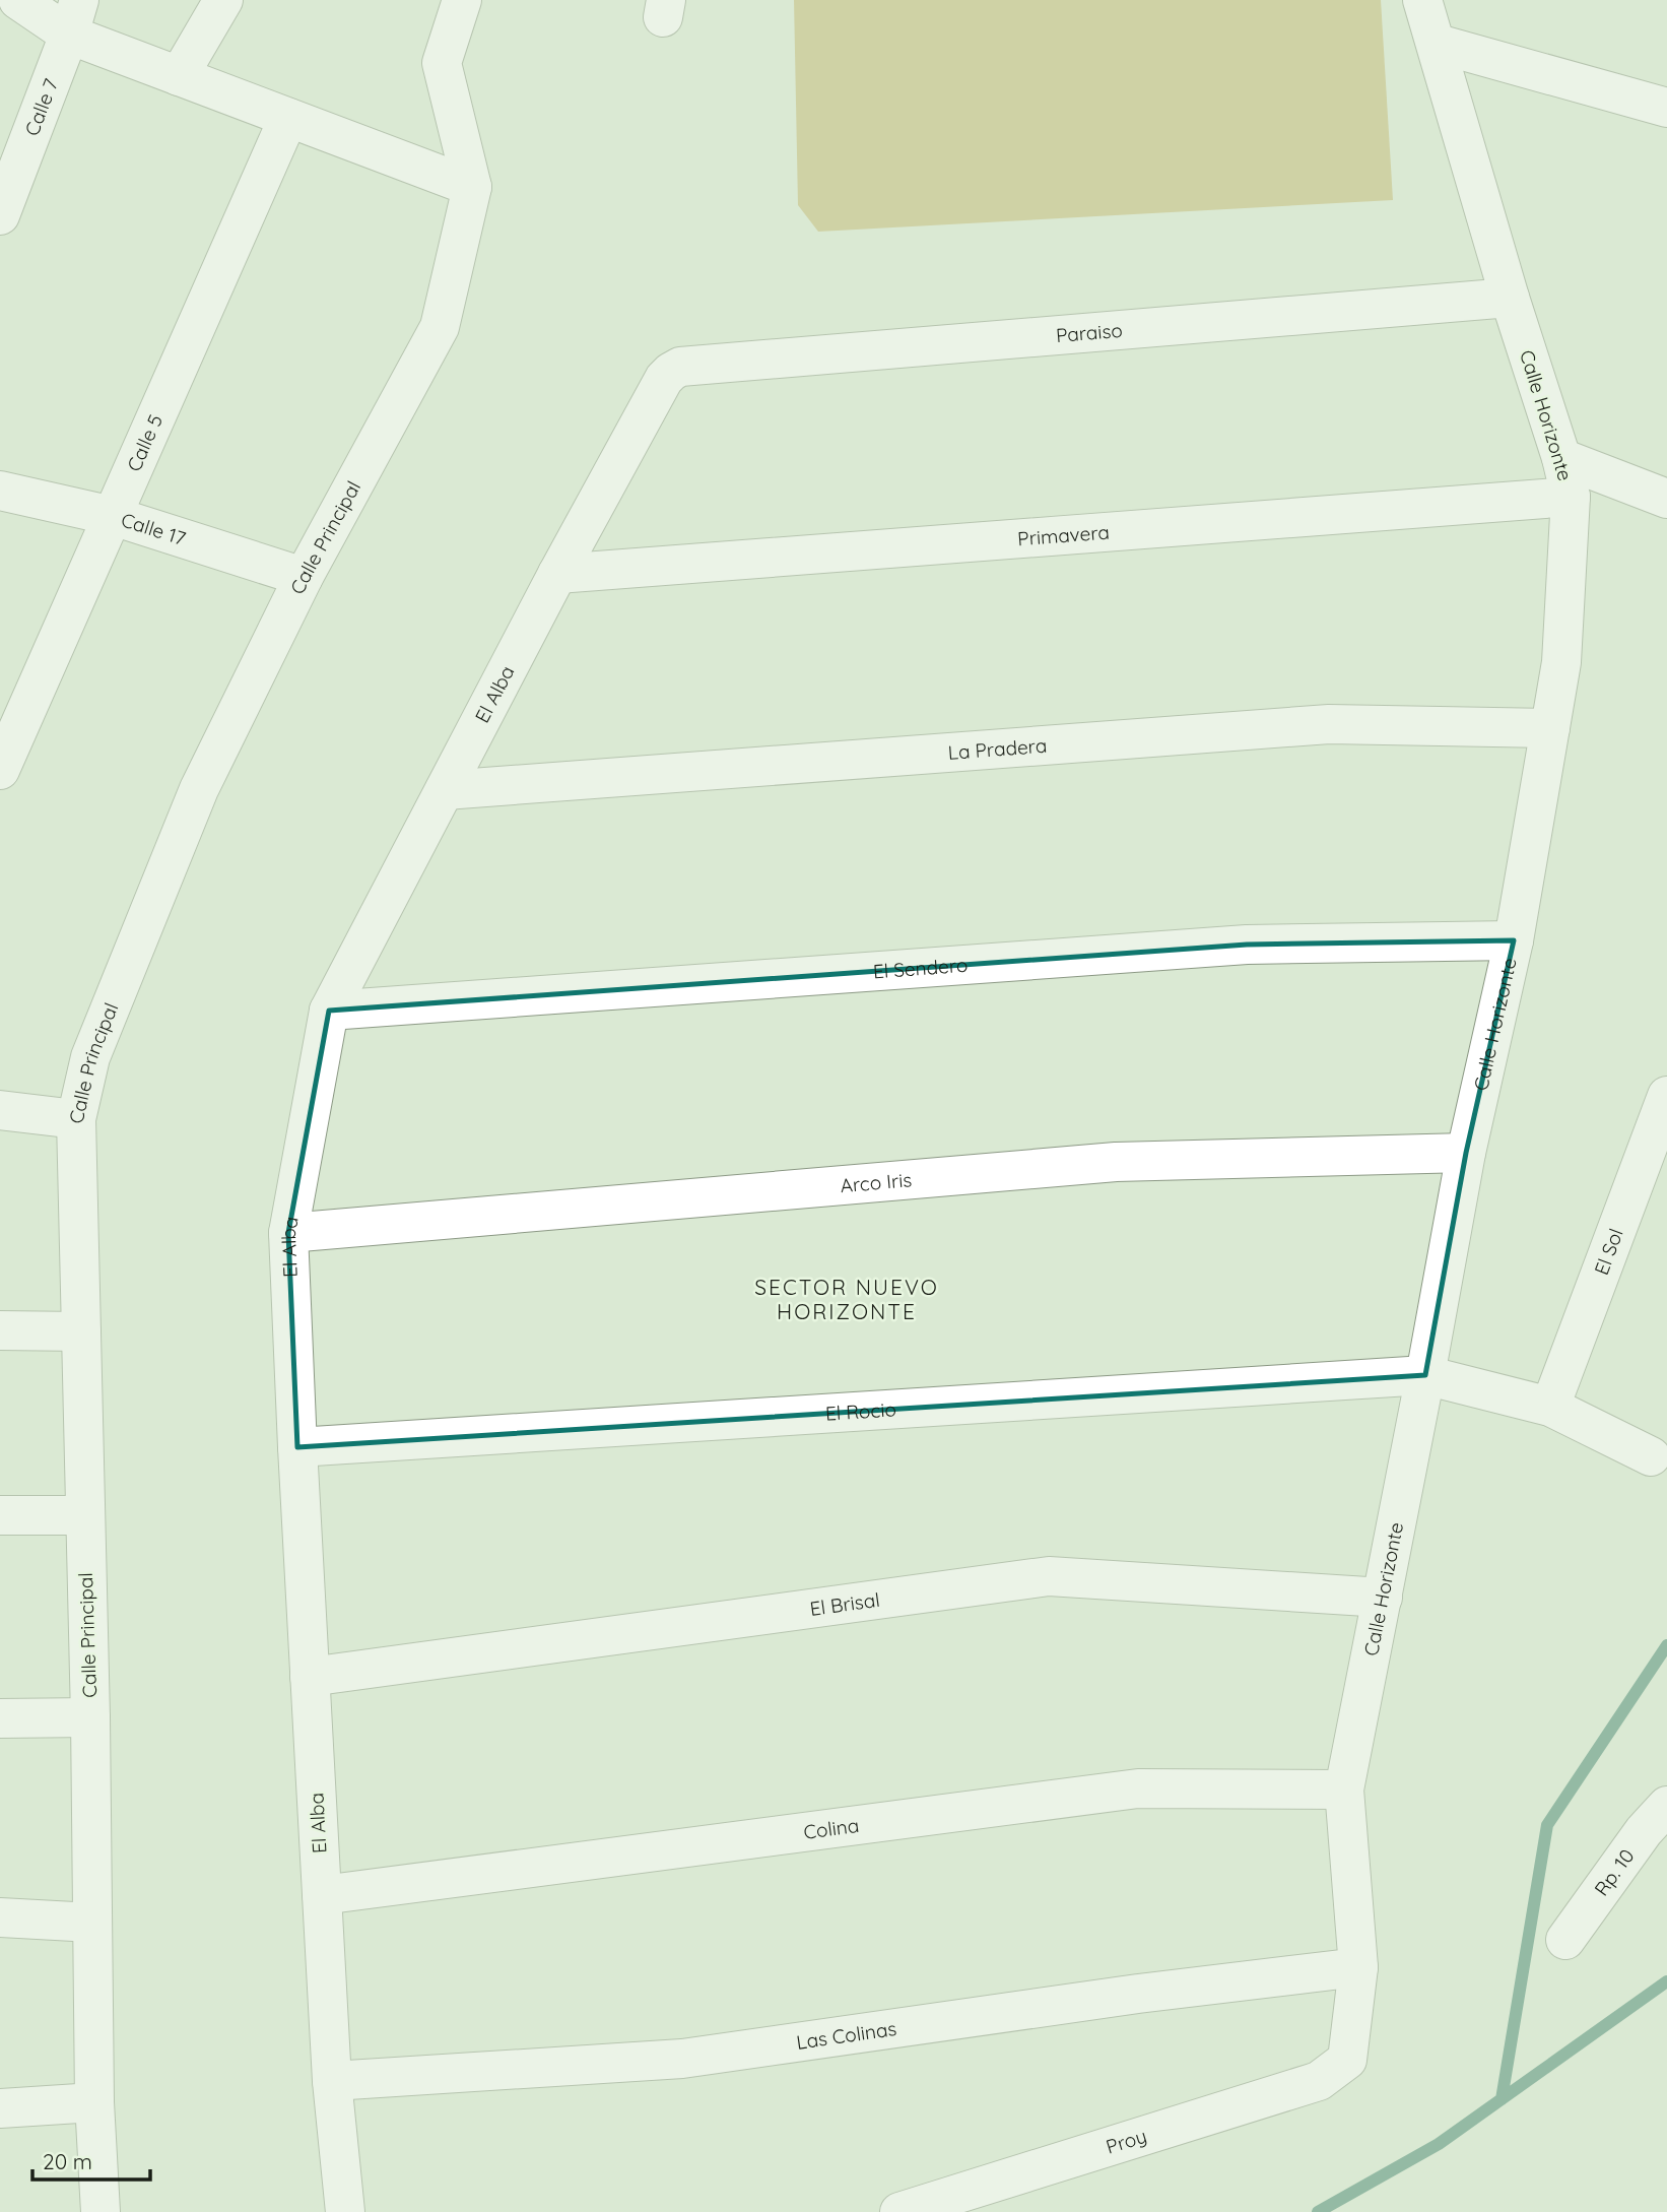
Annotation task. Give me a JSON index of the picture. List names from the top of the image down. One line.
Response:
{"streets":{"street":["Calle 7","Paraiso","Calle Horizonte","Calle 5","Calle 17","Primavera","Calle Principal","El Alba","La Pradera","El Sendero","Arco Iris","El Sol","El Rocio","El Brisal","Colina","Rp. 10","Las Colinas","Proy"]},"crossings":[["Paraiso","Calle Horizonte"],["Paraiso","El Alba"],["Calle Horizonte","Primavera"],["Calle Horizonte","La Pradera"],["Calle Horizonte","El Sendero"],["Calle Horizonte","Arco Iris"],["Calle Horizonte","El Rocio"],["Calle Horizonte","El Brisal"],["Calle Horizonte","Colina"],["Calle Horizonte","Las Colinas"],["Calle Horizonte","Proy"],["Calle 5","Calle 17"],["Calle 17","Calle Principal"],["Primavera","El Alba"],["El Alba","La Pradera"],["El Alba","El Sendero"],["El Alba","Arco Iris"],["El Alba","El Rocio"],["El Alba","El Brisal"],["El Alba","Colina"],["El Alba","Las Colinas"],["El Sol","El Rocio"]],"districts":["SECTOR NUEVO HORIZONTE"],"scale_bar":"20 m"}
